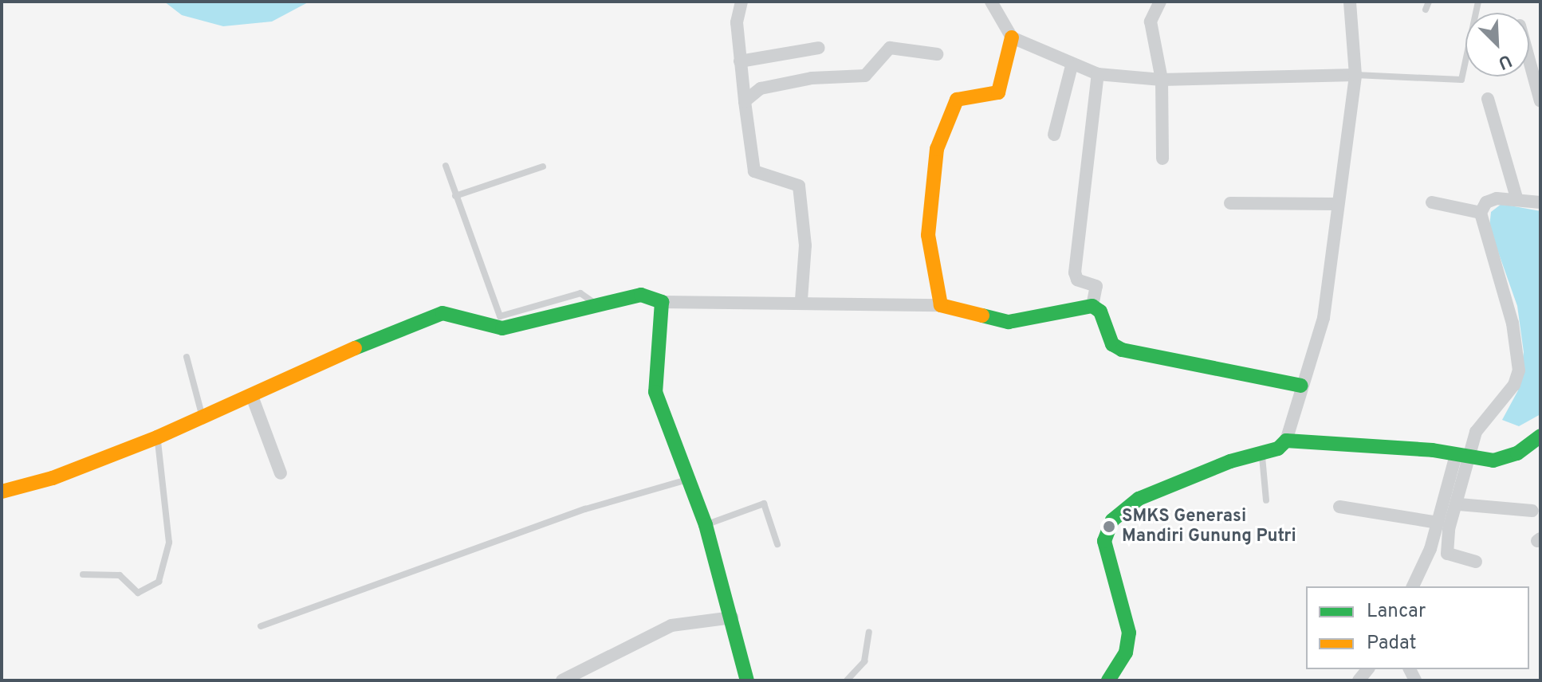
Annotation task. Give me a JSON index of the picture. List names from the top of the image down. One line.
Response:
{"places":["SMKS Generasi Mandiri Gunung Putri"],"legend":["Lancar","Padat"],"north":"bottom right"}
